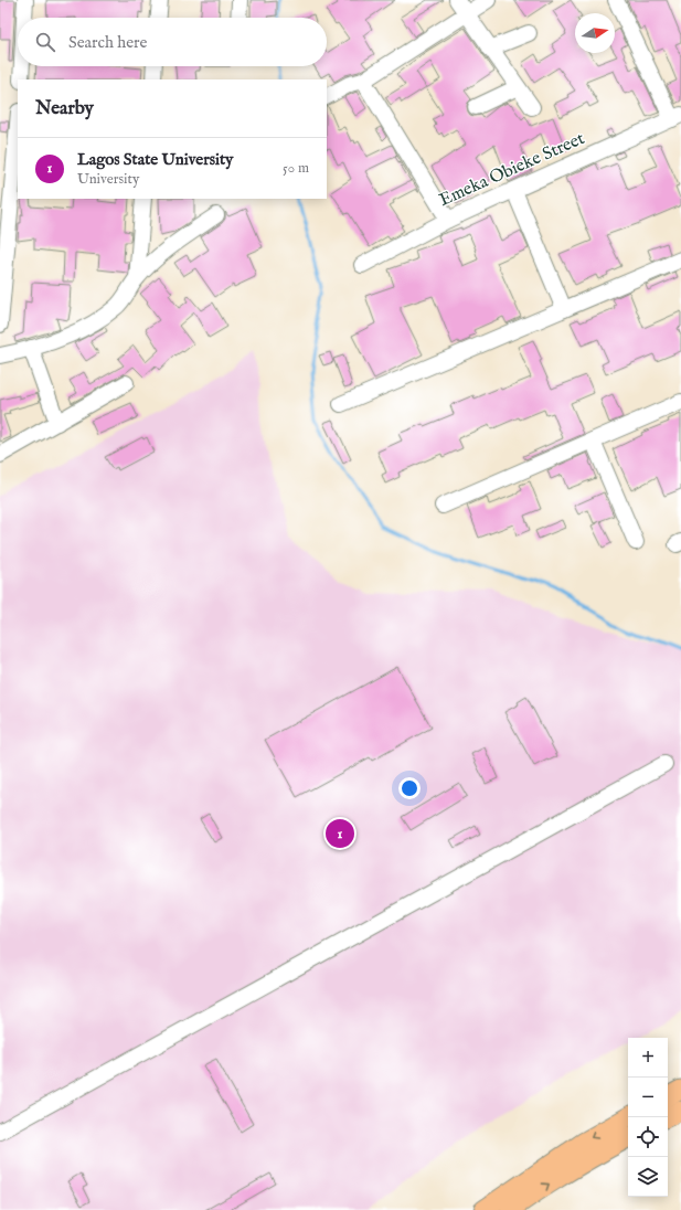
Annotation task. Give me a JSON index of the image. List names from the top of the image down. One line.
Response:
{"streets":{"street":["Emeka Obieke Street"]},"north":"right","page":{"search":"Search here","heading":"Nearby","list":[{"mark":"1","name":"Lagos State University","note":"University","value":"50 m"}],"pins":"1","map_buttons":["+","−"]}}
